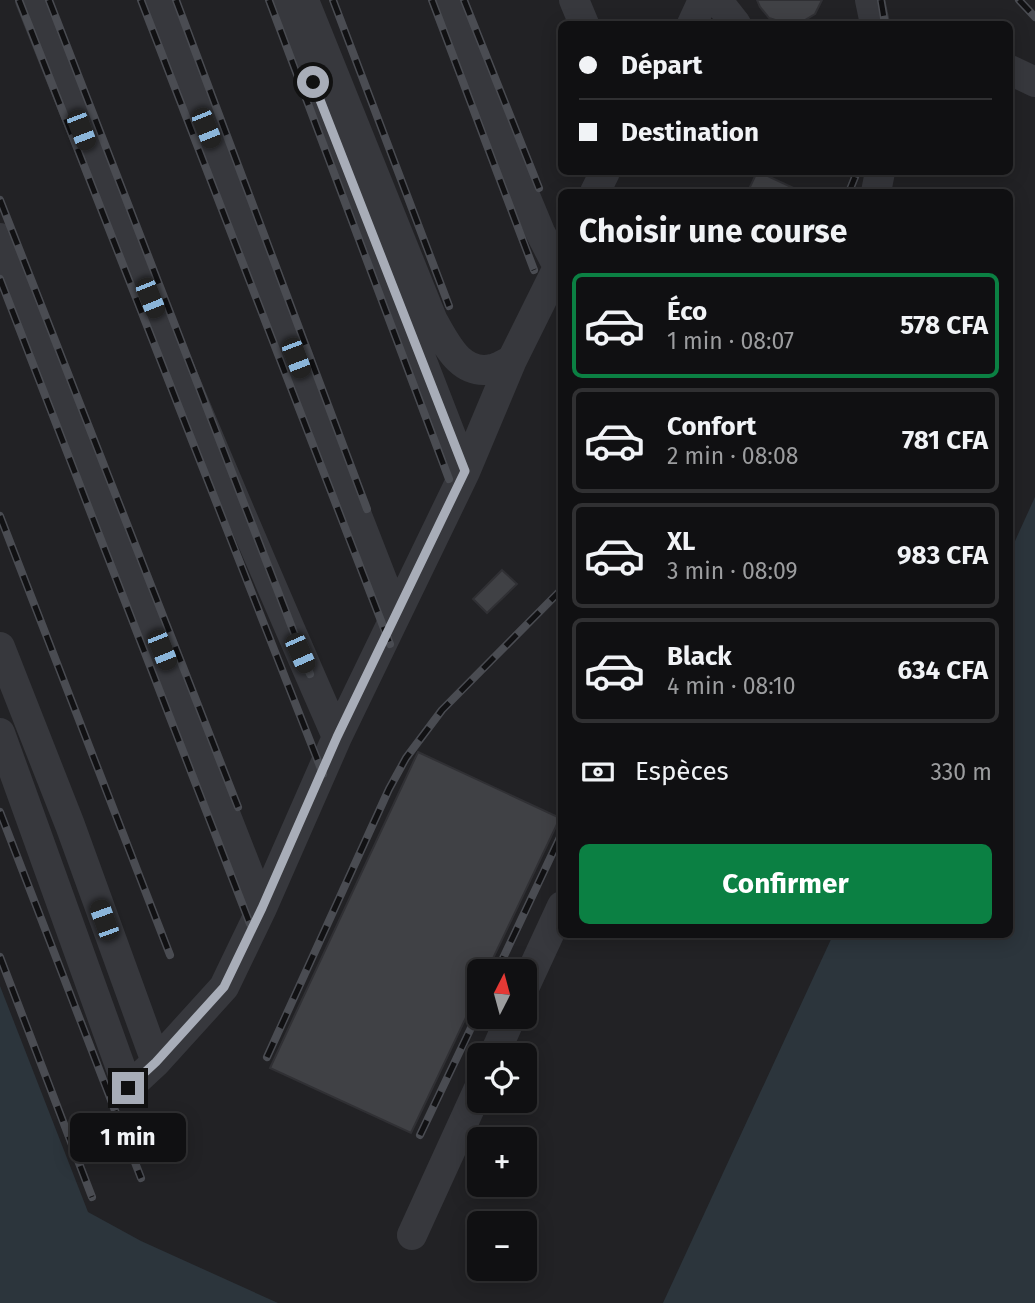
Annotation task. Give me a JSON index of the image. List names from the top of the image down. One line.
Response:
{"north":"top","page":{"banner":["Départ","Destination"],"heading":"Choisir une course","list":[{"name":"Éco","note":"1 min · 08:07","value":"578 CFA"},{"name":"Confort","note":"2 min · 08:08","value":"781 CFA"},{"name":"XL","note":"3 min · 08:09","value":"983 CFA"},{"name":"Black","note":"4 min · 08:10","value":"634 CFA"}],"pay":["Espèces","330 m"],"buttons":"Confirmer","map_buttons":["+","−"],"bubble":"1 min"}}
